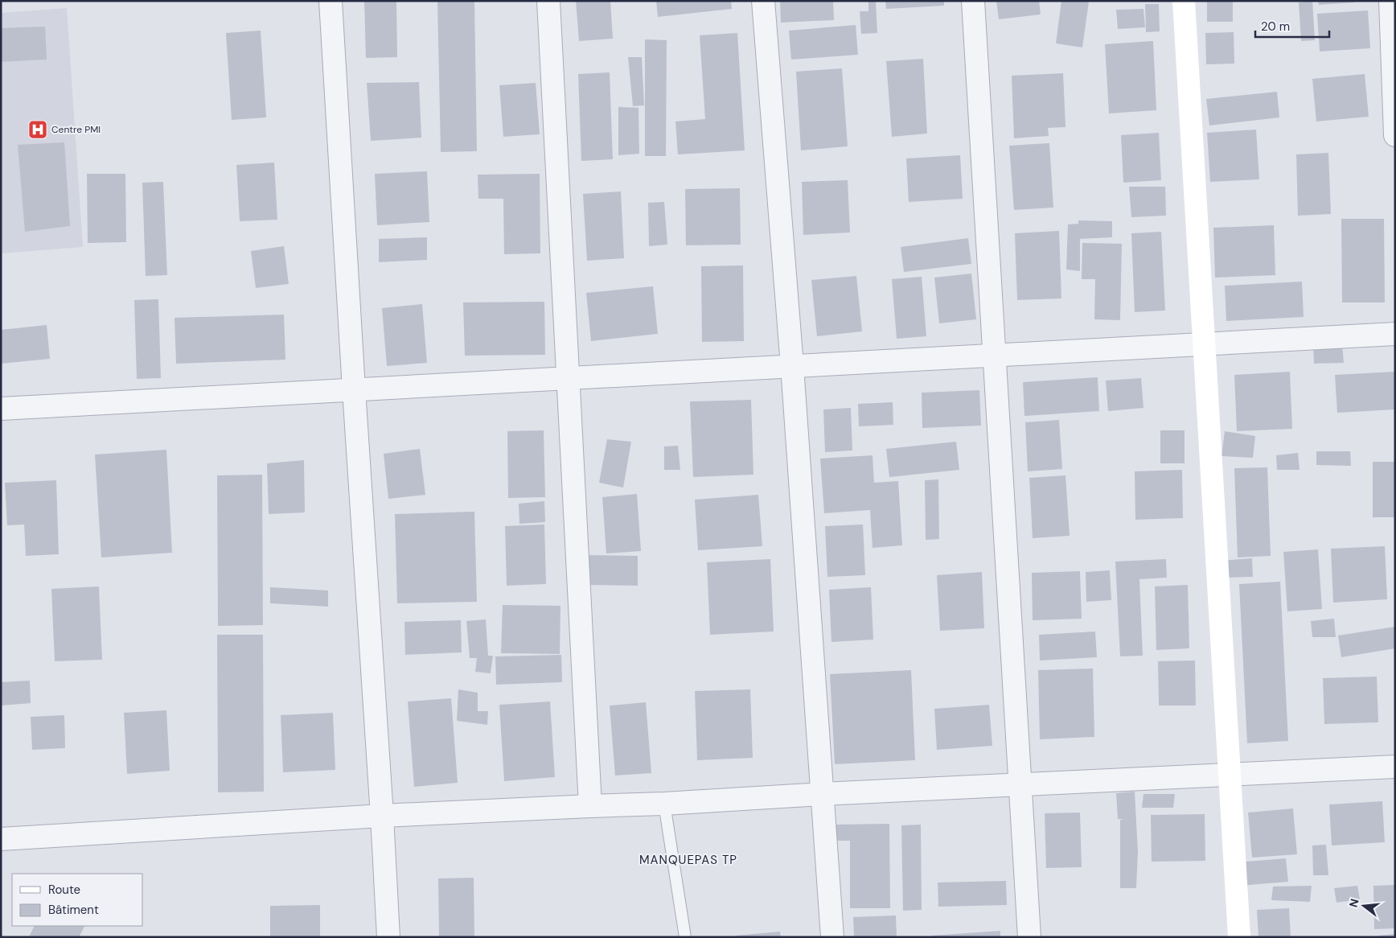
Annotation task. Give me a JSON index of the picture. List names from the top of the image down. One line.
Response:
{"districts":["MANQUEPAS TP"],"places":{"hospital":["Centre PMI"]},"legend":["Route","Bâtiment"],"scale_bar":"20 m","north":"left"}
